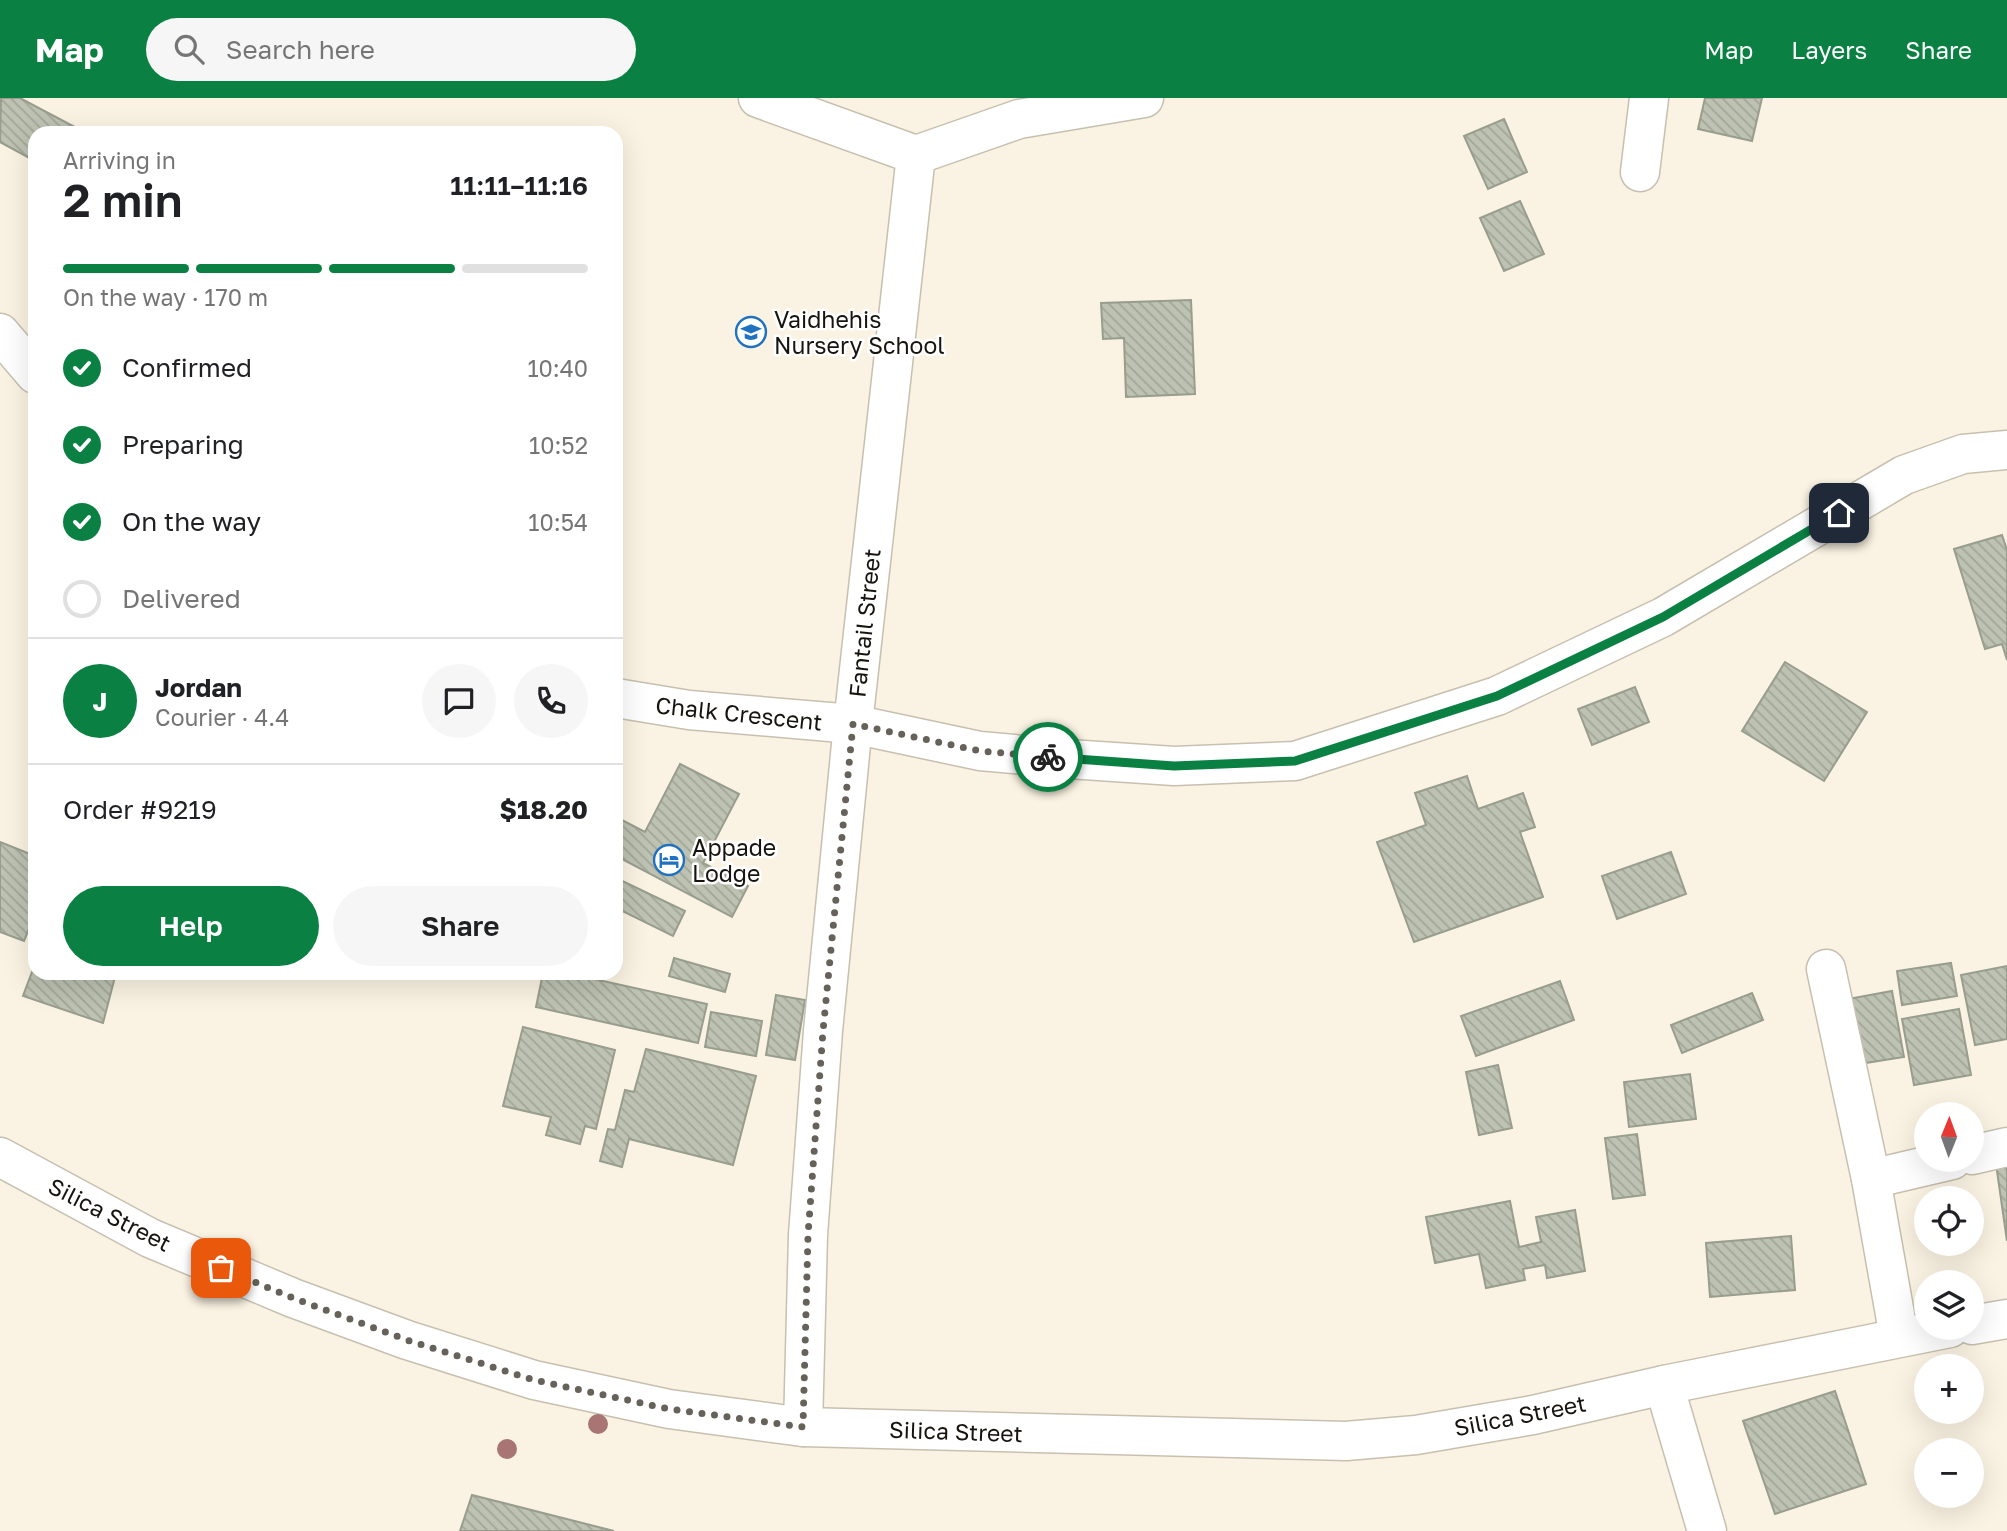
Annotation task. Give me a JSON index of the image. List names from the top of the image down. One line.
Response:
{"streets":{"street":["Fantail Street","Chalk Crescent","Silica Street"]},"crossings":[["Fantail Street","Chalk Crescent"],["Fantail Street","Silica Street"]],"places":{"school or university":["Vaidhehis Nursery School"],"hotel":["Appade Lodge"]},"north":"top","page":{"header":"Map","search":"Search here","nav":["Map","Layers","Share"],"heading":["2 min","Arriving in","11:11–11:16"],"panel":["Jordan","Courier · 4.4","Order #9219","$18.20"],"bar":"On the way · 170 m","list":[["Confirmed","10:40"],["Preparing","10:52"],["On the way","10:54"],"Delivered"],"round":"J","buttons":["Help","Share"],"map_buttons":["+","−"]}}
